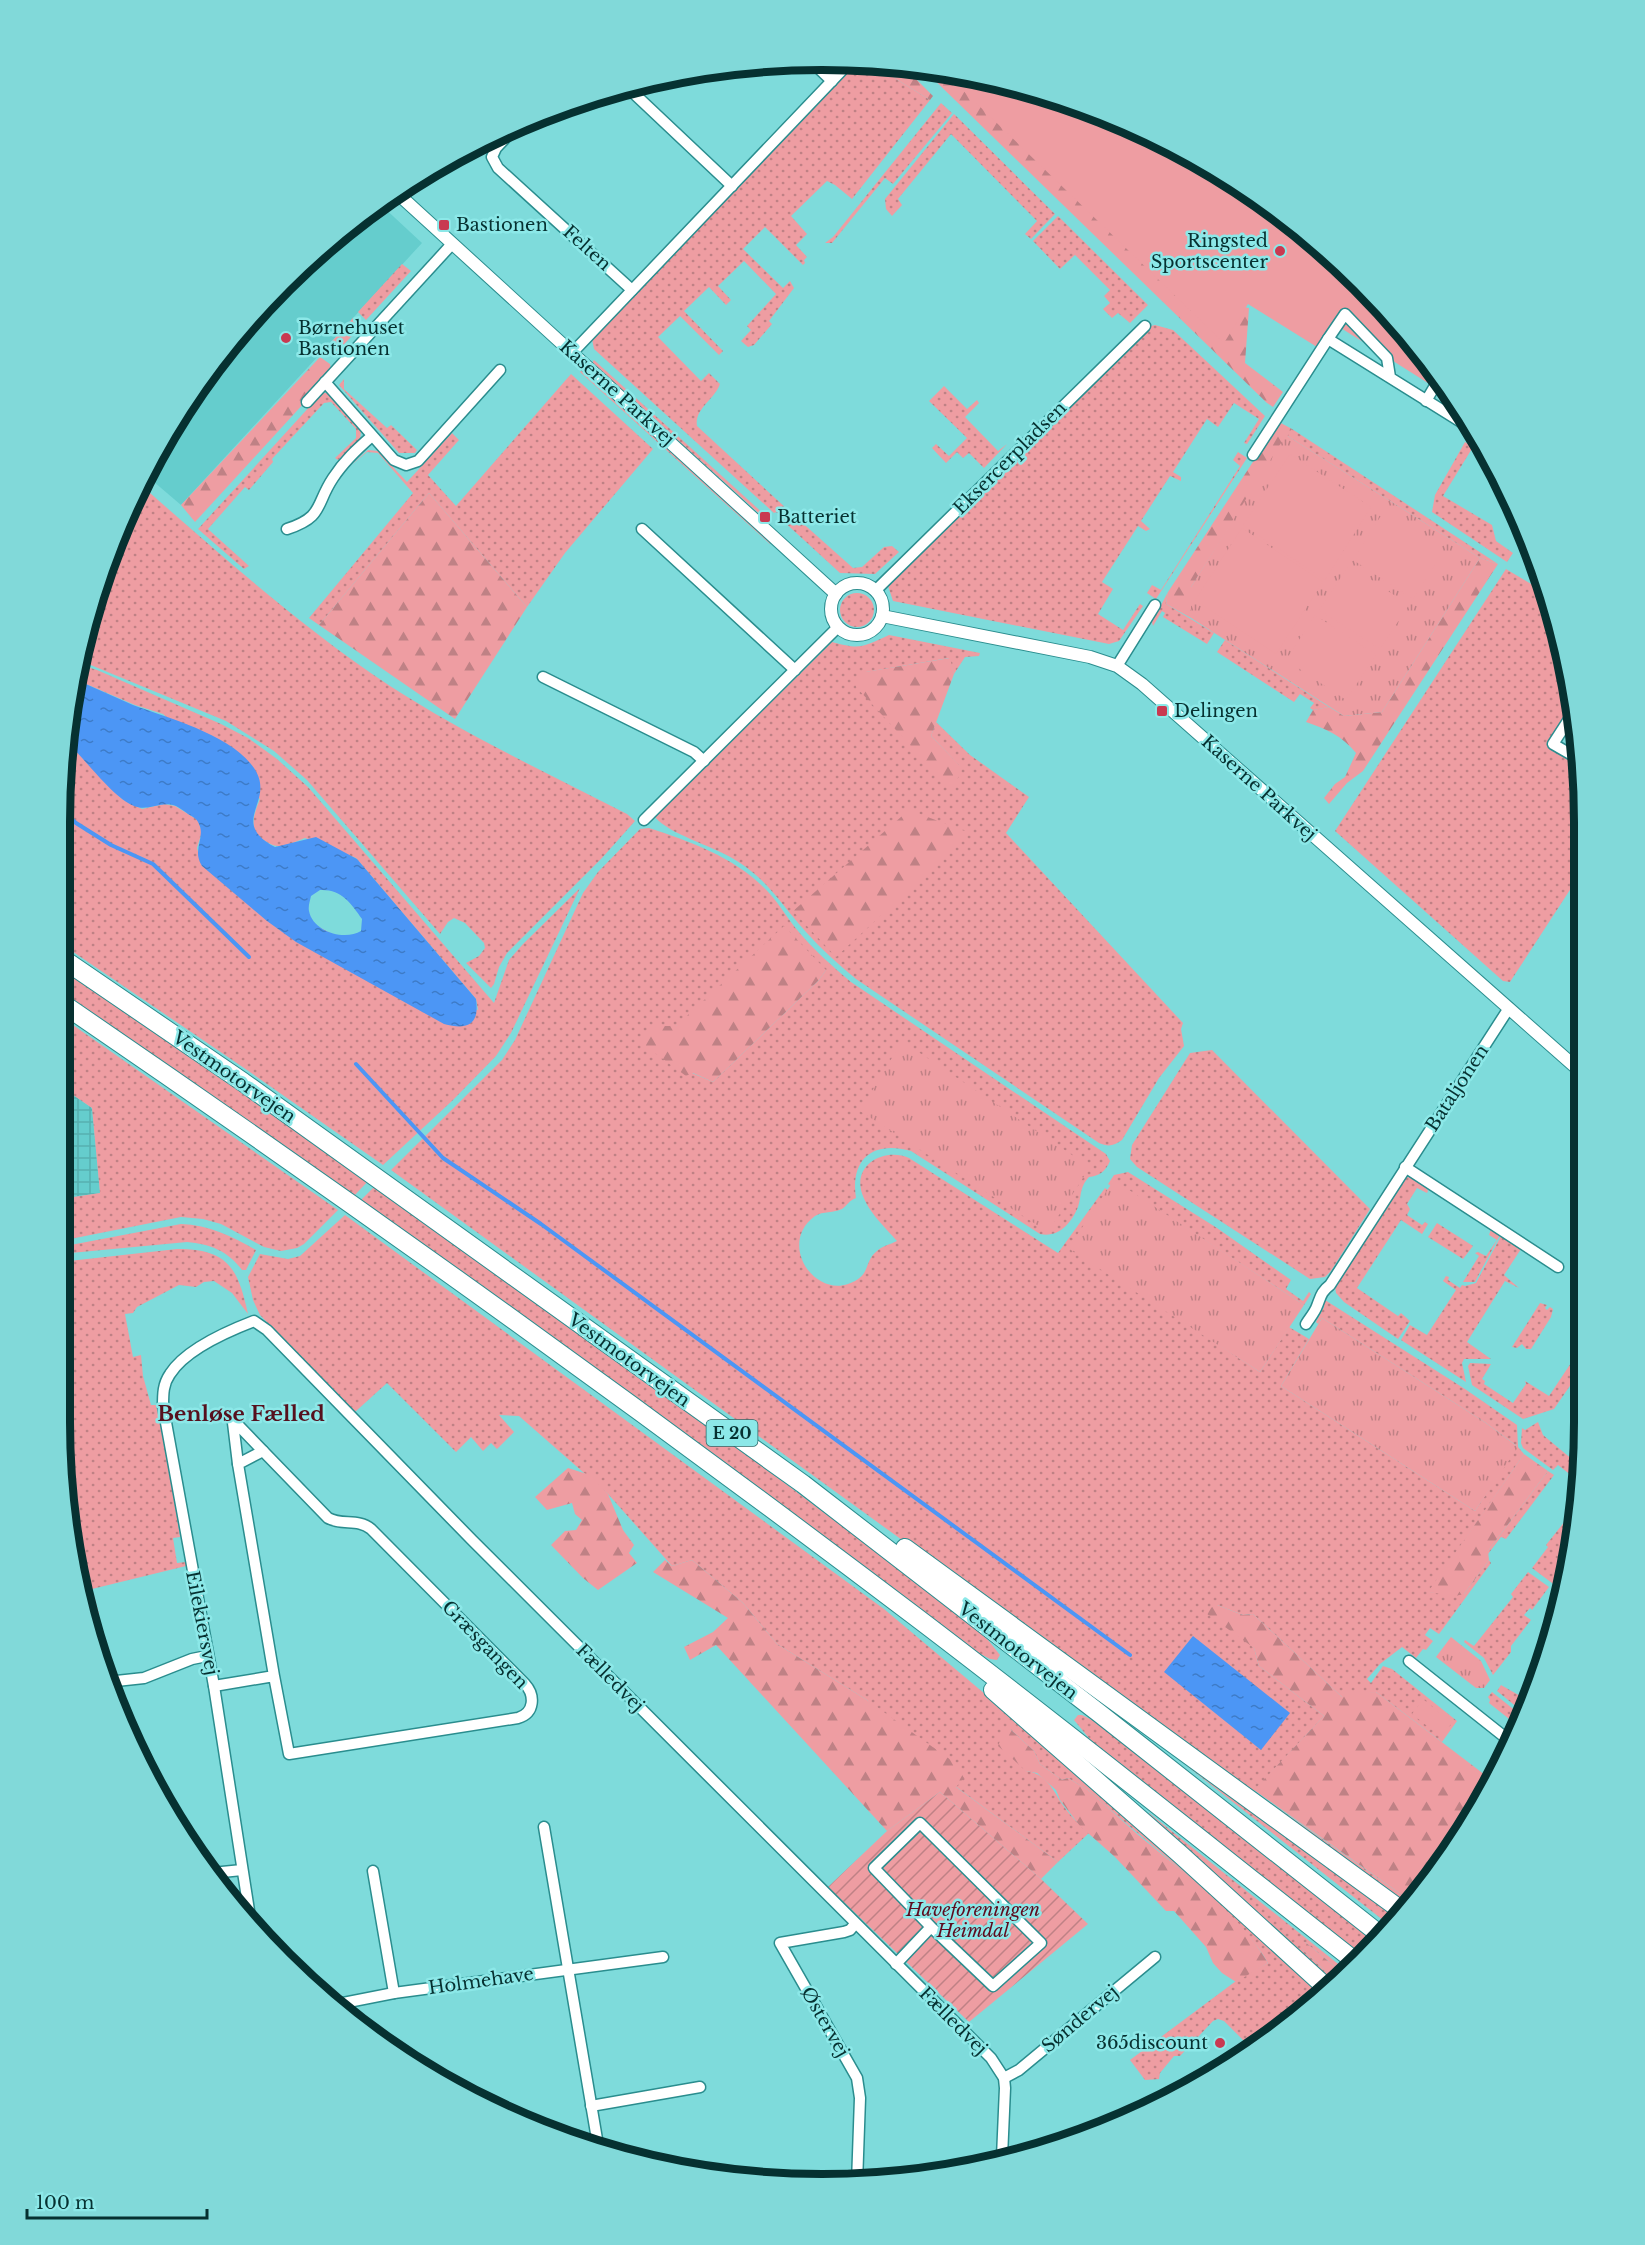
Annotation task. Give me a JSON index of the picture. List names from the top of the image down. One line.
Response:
{"streets":{"highway":["Vestmotorvejen","E 20"],"street":["Felten","Kaserne Parkvej","Eksercerpladsen","Bataljonen","Eilekiersvej","Græsgangen","Fælledvej","Holmehave","Søndervej","Østervej"]},"crossings":[["Kaserne Parkvej","Eksercerpladsen"],["Kaserne Parkvej","Bataljonen"],["Eilekiersvej","Fælledvej"],["Fælledvej","Søndervej"],["Fælledvej","Østervej"]],"districts":["Benløse Fælled"],"parks":["Haveforeningen Heimdal"],"places":{"transit":["Bastionen","Batteriet","Delingen"],"other":["Ringsted Sportscenter","Børnehuset Bastionen","365discount"]},"scale_bar":"100 m"}
